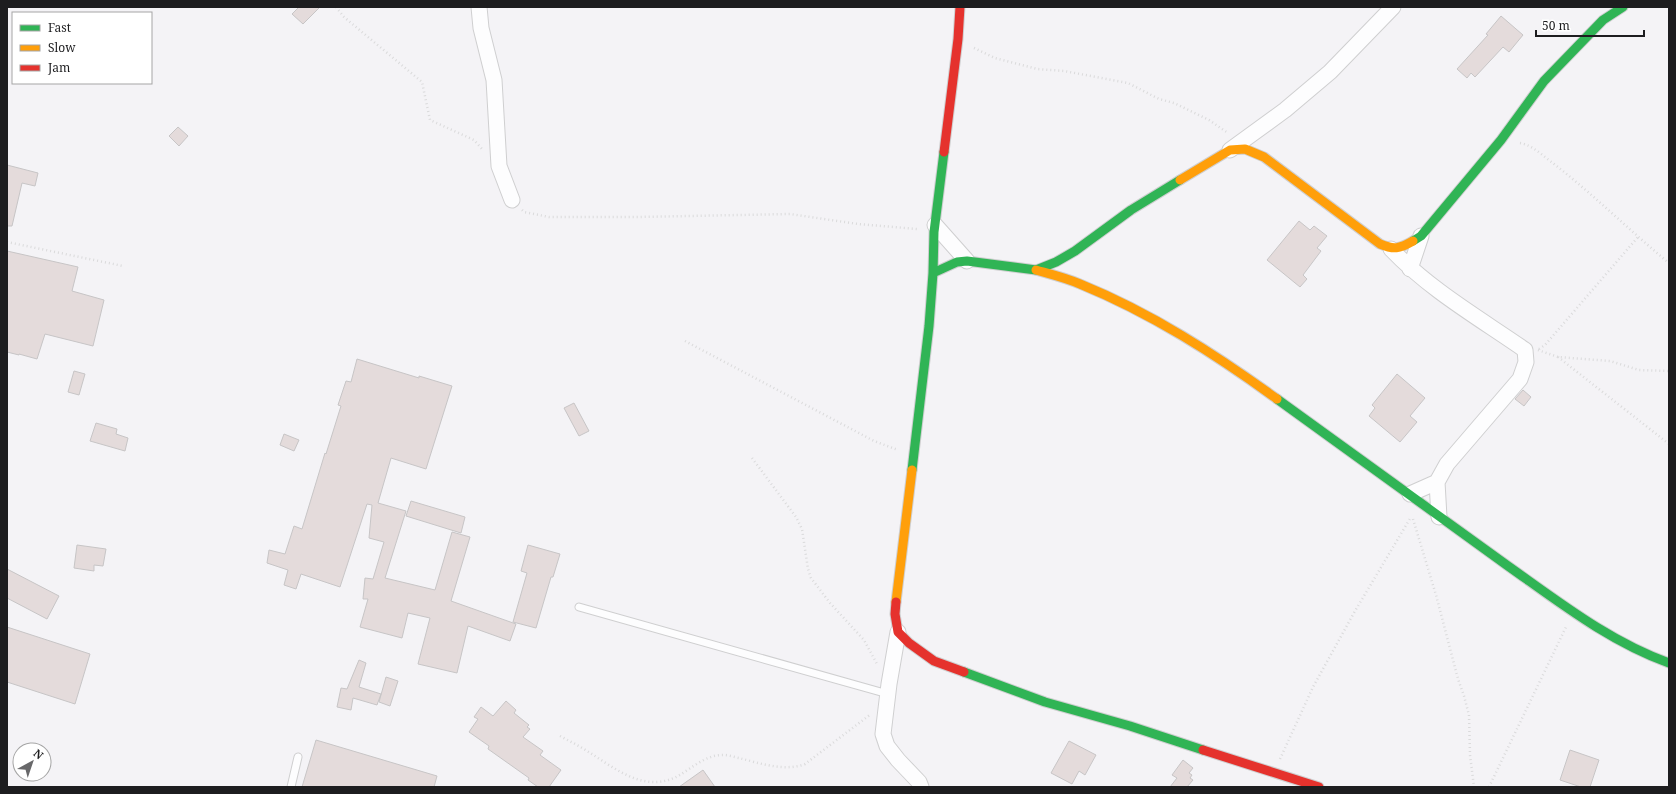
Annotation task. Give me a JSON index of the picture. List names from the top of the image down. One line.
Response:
{"legend":["Fast","Slow","Jam"],"scale_bar":"50 m","north":"top right"}
